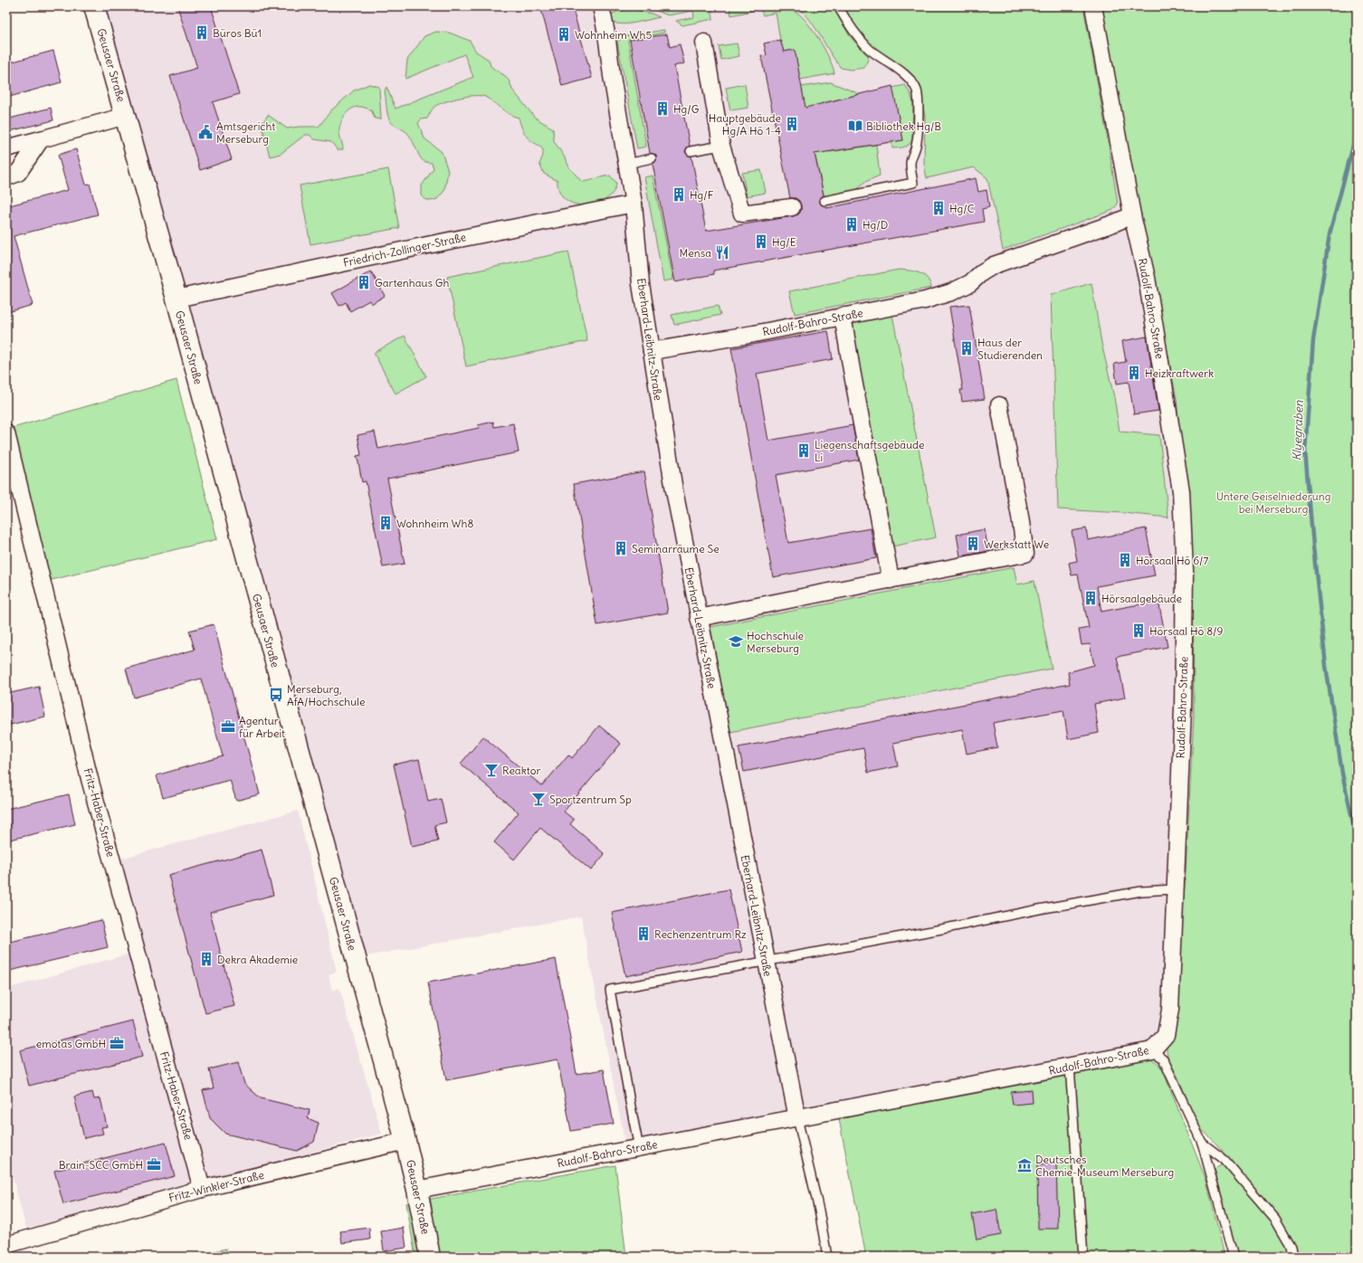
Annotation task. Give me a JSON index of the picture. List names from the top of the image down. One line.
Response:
{"streets":{"street":["Geusaer Straße","Friedrich-Zollinger-Straße","Rudolf-Bahro-Straße","Eberhard-Leibnitz-Straße","Fritz-Haber-Straße","Fritz-Winkler-Straße"]},"crossings":[["Geusaer Straße","Friedrich-Zollinger-Straße"],["Geusaer Straße","Rudolf-Bahro-Straße"],["Geusaer Straße","Fritz-Winkler-Straße"],["Friedrich-Zollinger-Straße","Eberhard-Leibnitz-Straße"],["Rudolf-Bahro-Straße","Eberhard-Leibnitz-Straße"],["Fritz-Haber-Straße","Fritz-Winkler-Straße"]],"water":["Klyegraben"],"parks":["Untere Geiselniederung bei Merseburg"],"places":{"building":["Büros Bü1","Wohnheim Wh5","Hg/G","Hauptgebäude Hg/A Hö 1-4","Hg/F","Hg/C","Hg/D","Hg/E","Gartenhaus Gh","Haus der Studierenden","Heizkraftwerk","Liegenschaftsgebäude Li","Wohnheim Wh8","Werkstatt We","Seminarräume Se","Hörsaal Hö 6/7","Hörsaalgebäude","Hörsaal Hö 8/9","Rechenzentrum Rz","Dekra Akademie"],"library":["Bibliothek Hg/B"],"public building":["Amtsgericht Merseburg"],"restaurant":["Mensa"],"school or university":["Hochschule Merseburg"],"bus stop":["Merseburg, AfA/Hochschule"],"office":["Agentur für Arbeit","emotas GmbH","Brain-SCC GmbH"],"bar":["Reaktor","Sportzentrum Sp"],"museum":["Deutsches Chemie-Museum Merseburg"]}}
